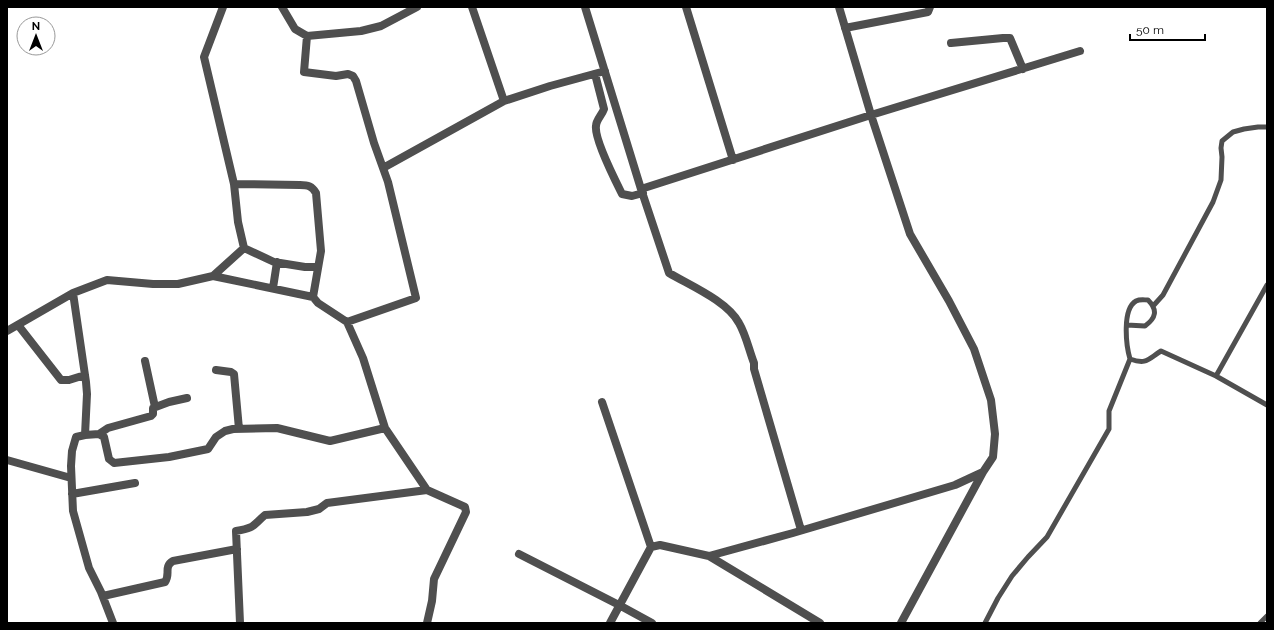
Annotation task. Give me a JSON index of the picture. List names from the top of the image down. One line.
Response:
{"scale_bar":"50 m","north":"top"}
